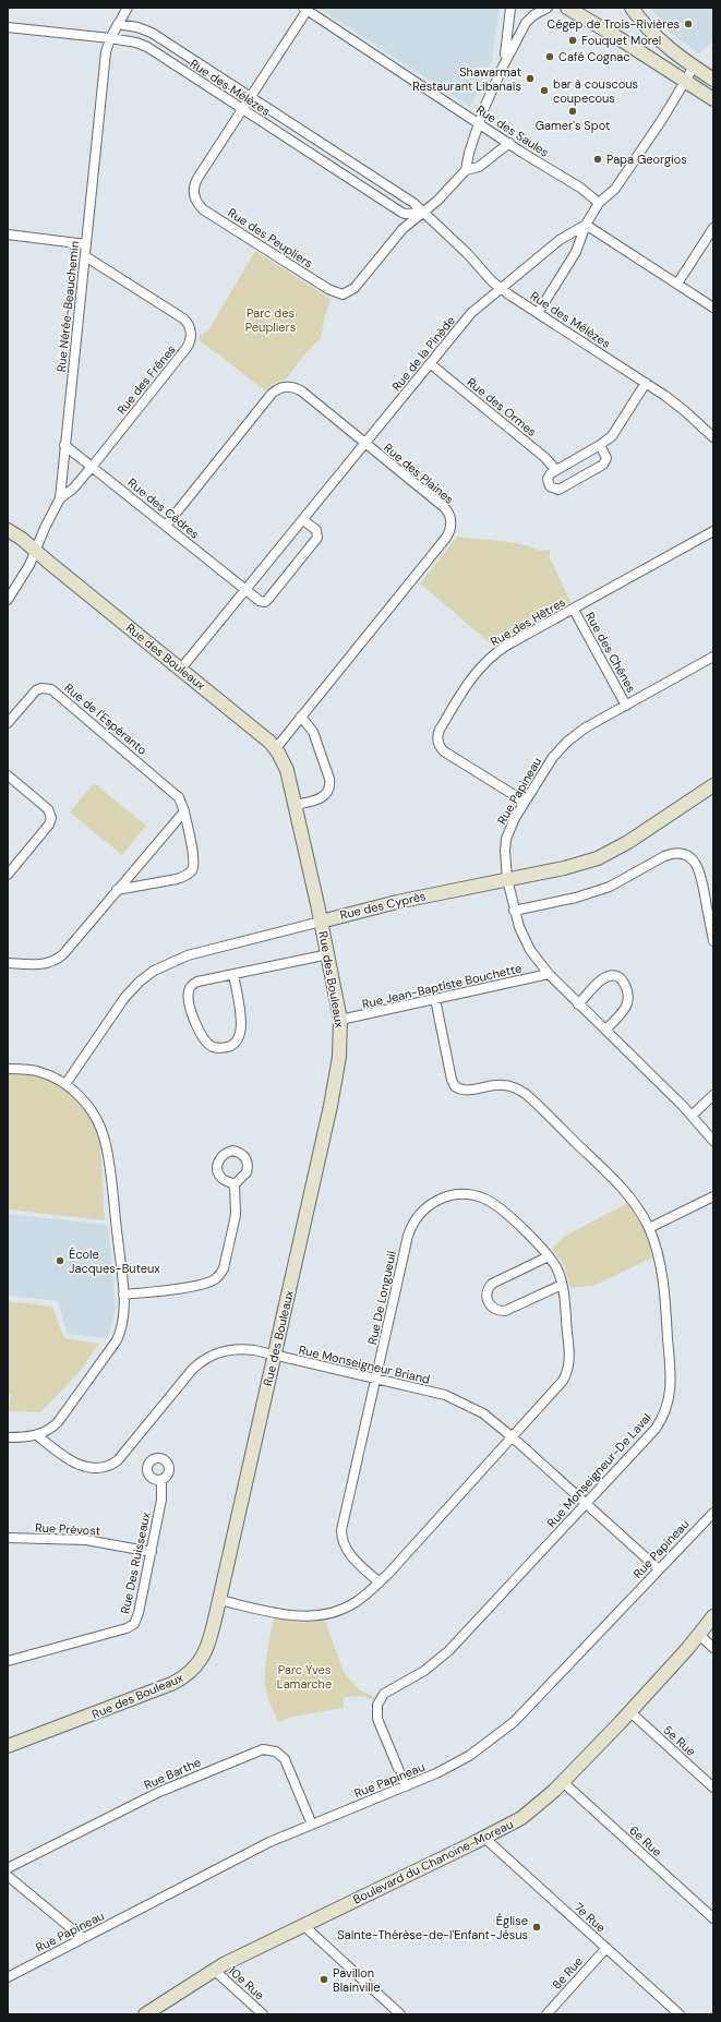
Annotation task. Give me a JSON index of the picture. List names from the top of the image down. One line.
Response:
{"streets":{"street":["Rue des Mélèzes","Rue des Saules","Rue des Peupliers","Rue Nérée-Beauchemin","Rue de la Pinède","Rue des Frênes","Rue des Ormes","Rue des Plaines","Rue des Cèdres","Rue des Hêtres","Rue des Chênes","Rue des Bouleaux","Rue de l'Espéranto","Rue Papineau","Rue des Cyprès","Rue Jean-Baptiste Bouchette","Rue De Longueuil","Rue Monseigneur Briand","Rue Monseigneur-De Laval","Rue Prévost","Rue Des Ruisseaux","5e Rue","Rue Barthe","6e Rue","Boulevard du Chanoine-Moreau","7e Rue","8e Rue","10e Rue"]},"crossings":[["Rue des Mélèzes","Rue des Peupliers"],["Rue des Mélèzes","Rue Nérée-Beauchemin"],["Rue des Mélèzes","Rue de la Pinède"],["Rue des Saules","Rue de la Pinède"],["Rue Nérée-Beauchemin","Rue des Frênes"],["Rue Nérée-Beauchemin","Rue des Cèdres"],["Rue Nérée-Beauchemin","Rue des Bouleaux"],["Rue de la Pinède","Rue des Ormes"],["Rue de la Pinède","Rue des Plaines"],["Rue de la Pinède","Rue des Cèdres"],["Rue de la Pinède","Rue des Bouleaux"],["Rue des Frênes","Rue des Cèdres"],["Rue des Plaines","Rue des Cèdres"],["Rue des Plaines","Rue des Bouleaux"],["Rue des Hêtres","Rue des Chênes"],["Rue des Hêtres","Rue Papineau"],["Rue des Chênes","Rue Papineau"],["Rue des Bouleaux","Rue des Cyprès"],["Rue des Bouleaux","Rue Jean-Baptiste Bouchette"],["Rue des Bouleaux","Rue De Longueuil"],["Rue des Bouleaux","Rue Monseigneur Briand"],["Rue Papineau","Rue des Cyprès"],["Rue Papineau","Rue Jean-Baptiste Bouchette"],["Rue Papineau","Rue Monseigneur Briand"],["Rue Papineau","Rue Monseigneur-De Laval"],["Rue Papineau","Rue Barthe"],["Rue Jean-Baptiste Bouchette","Rue Monseigneur-De Laval"],["Rue De Longueuil","Rue Monseigneur Briand"],["Rue Monseigneur Briand","Rue Monseigneur-De Laval"],["Rue Prévost","Rue Des Ruisseaux"],["5e Rue","Boulevard du Chanoine-Moreau"],["6e Rue","Boulevard du Chanoine-Moreau"],["Boulevard du Chanoine-Moreau","7e Rue"],["Boulevard du Chanoine-Moreau","10e Rue"],["7e Rue","8e Rue"]],"parks":["Parc des Peupliers","Parc Yves Lamarche"],"places":["Cégep de Trois-Rivières","Fouquet Morel","Café Cognac","Shawarmat Restaurant Libanais","bar à couscous coupecous","Gamer's Spot","Papa Georgios","École Jacques-Buteux","Église Sainte-Thérèse-de-l'Enfant-Jésus","Pavillon Blainville"]}
